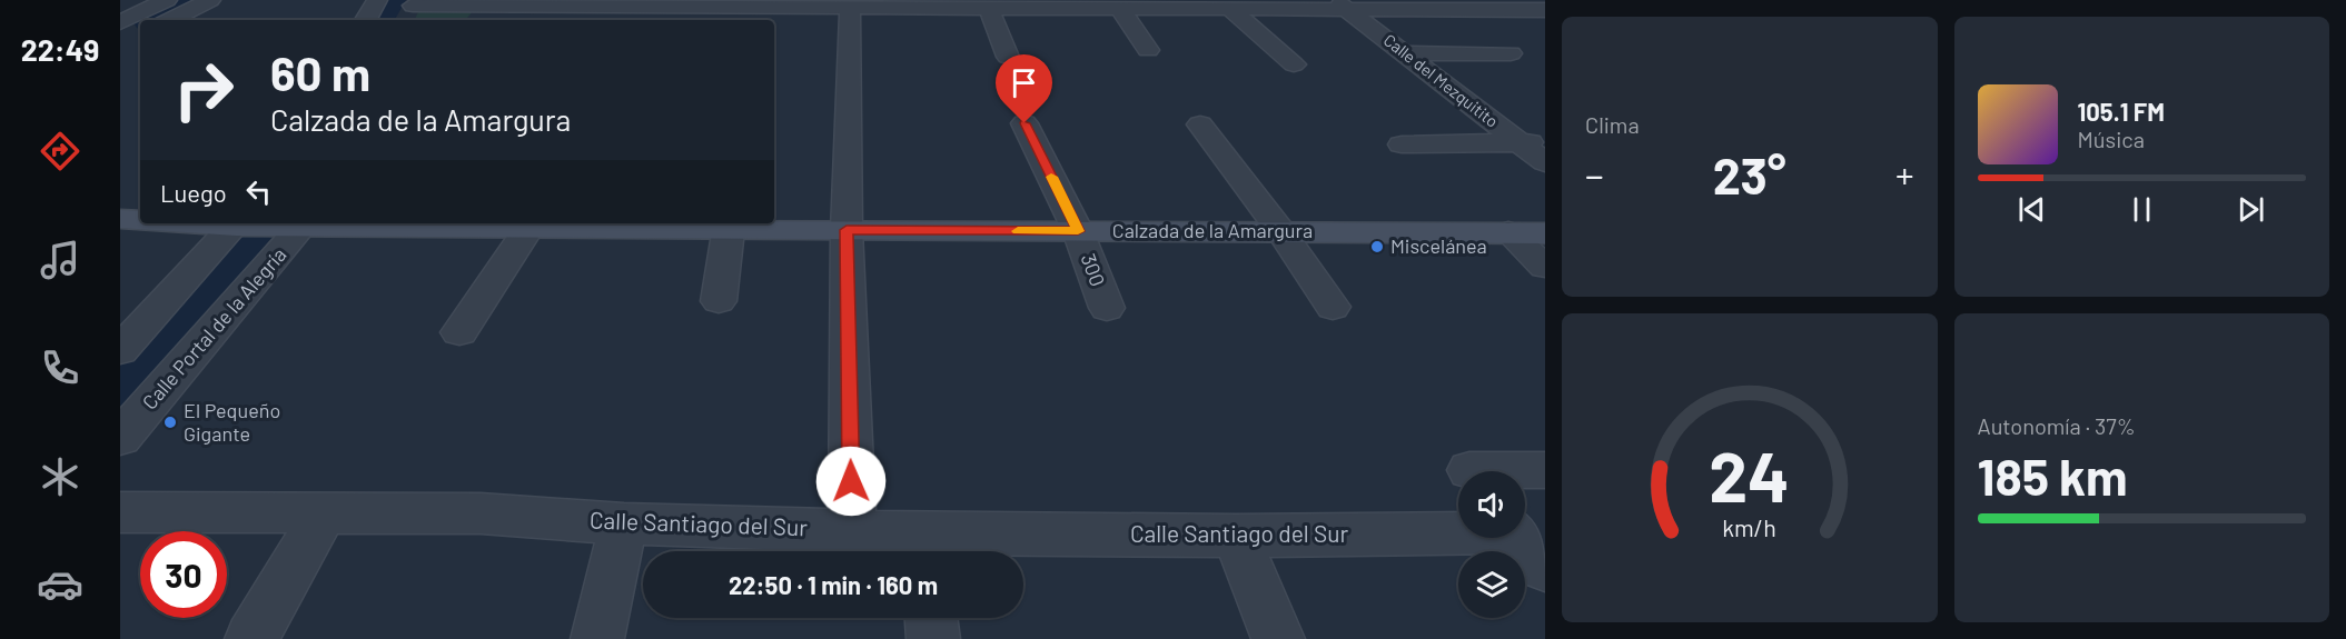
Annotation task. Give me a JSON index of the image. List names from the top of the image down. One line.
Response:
{"streets":{"street":["Calle del Mezquitito","Calzada de la Amargura","300","Calle Portal de la Alegría","Calle Santiago del Sur"]},"crossings":[["Calzada de la Amargura","300"]],"places":["Miscelánea","El Pequeño Gigante"],"page":{"tabs":"22:49","tile":["Clima",["Autonomía · 37%","185 km"]],"turn":["60 m","Calzada de la Amargura"],"song":["105.1 FM","Música"],"heat":["−","23°","+"],"then":"Luego","limit":"30","trip":"22:50 · 1 min · 160 m","gauge":["24","km/h"]}}
